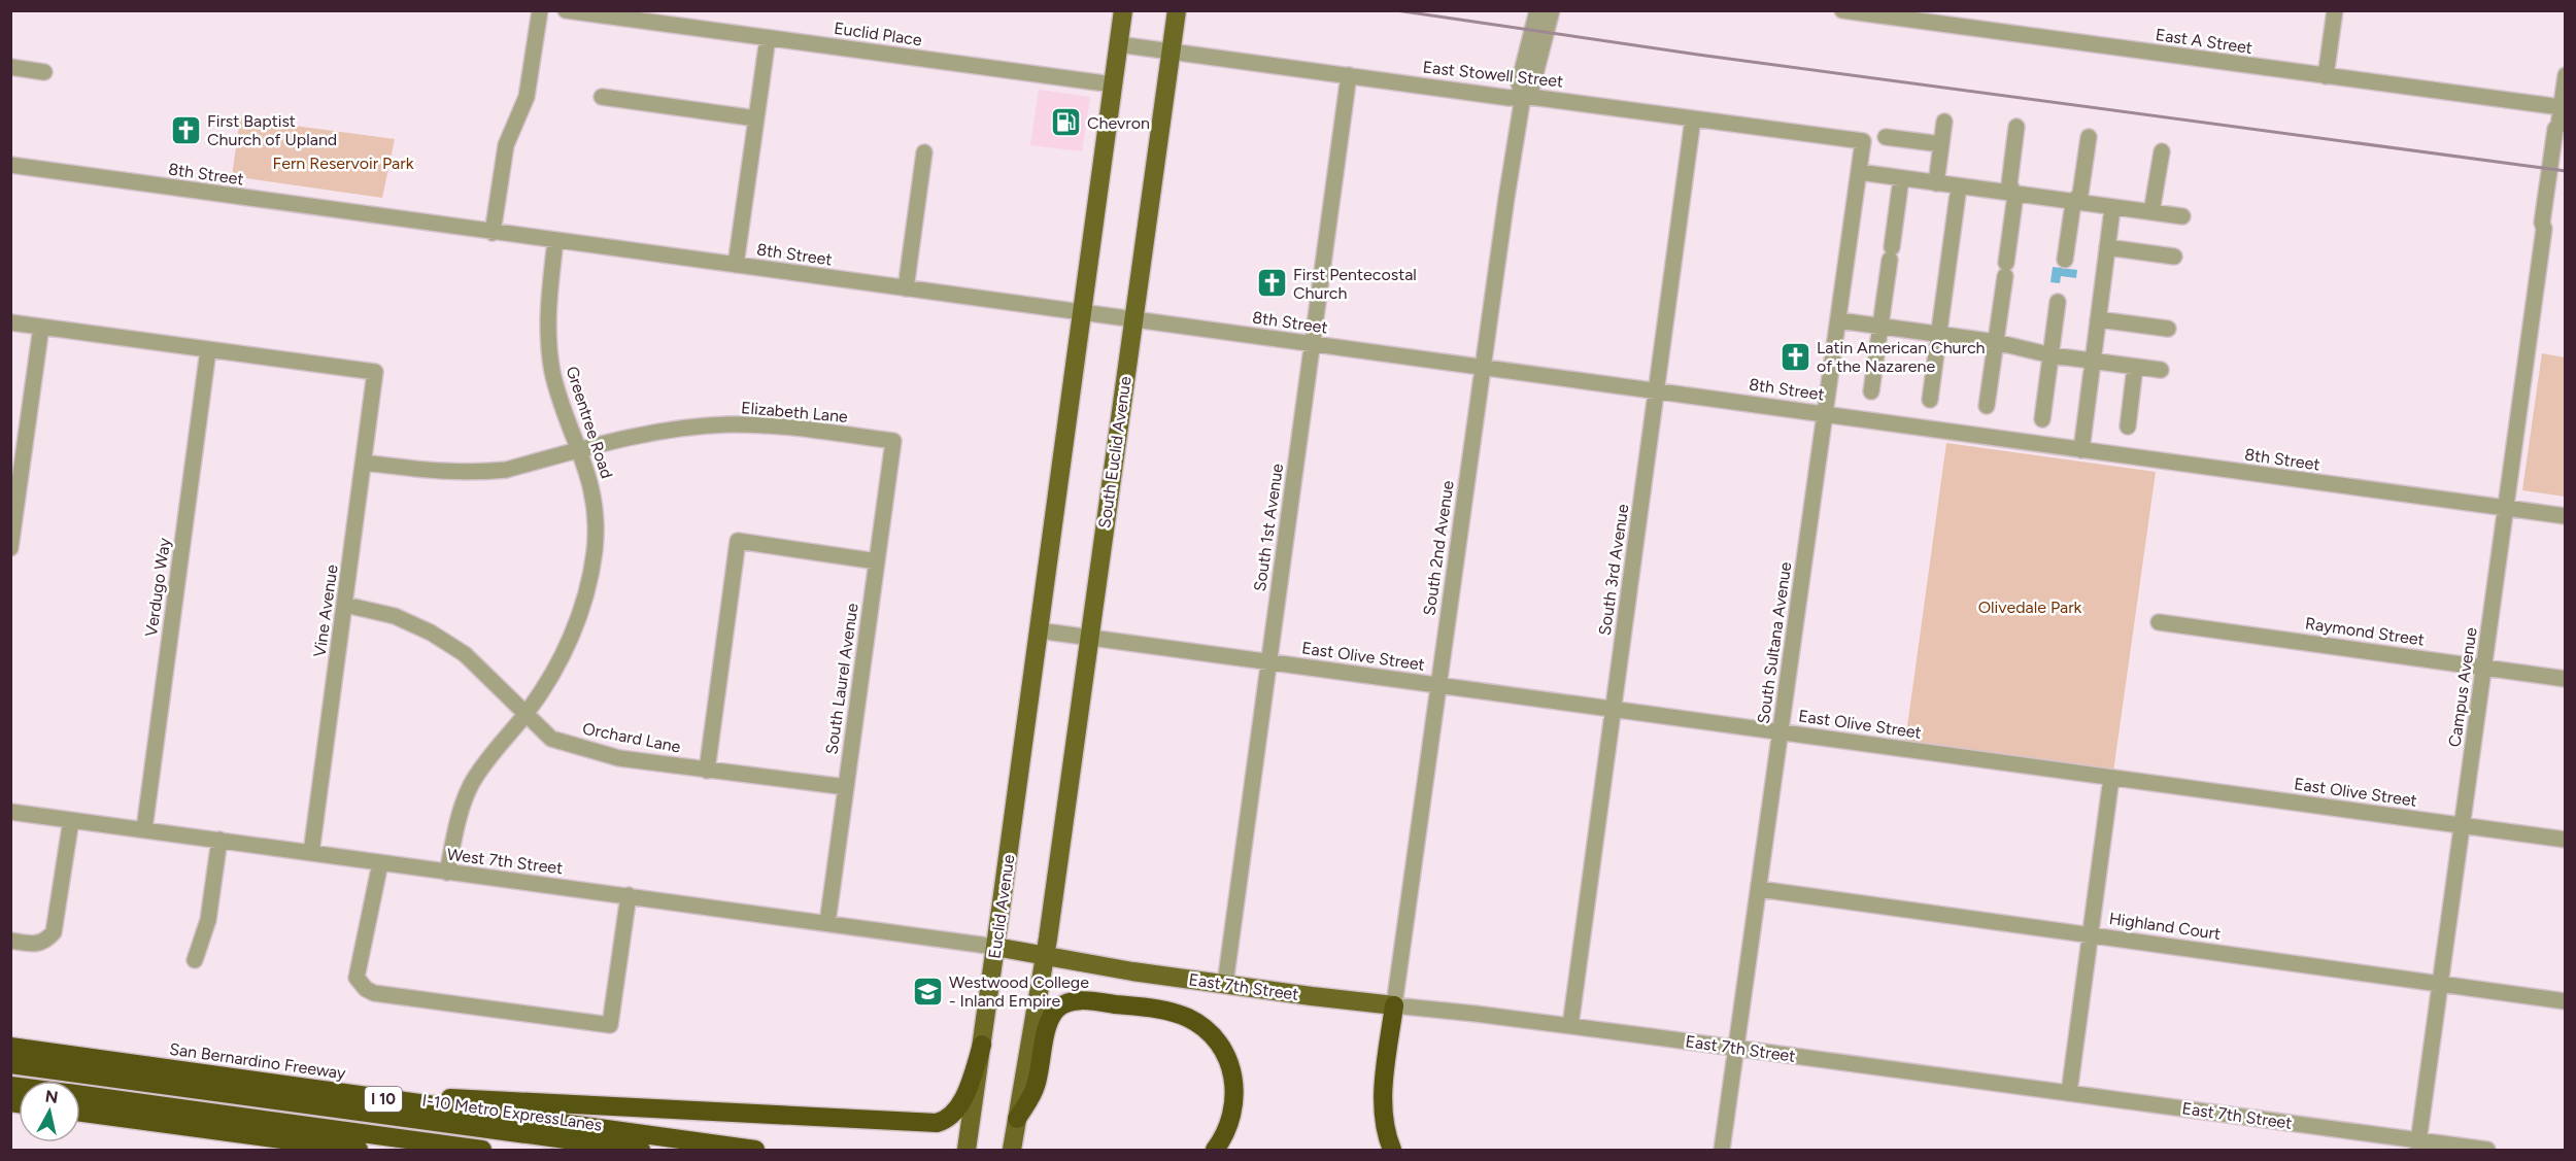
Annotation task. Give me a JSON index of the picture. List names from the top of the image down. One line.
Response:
{"streets":{"highway":["San Bernardino Freeway","I 10","I-10 Metro ExpressLanes"],"main road":["South Euclid Avenue","Euclid Avenue","East 7th Street"],"street":["Euclid Place","East A Street","East Stowell Street","8th Street","Elizabeth Lane","Greentree Road","South 1st Avenue","South 2nd Avenue","South 3rd Avenue","Verdugo Way","Vine Avenue","Raymond Street","South Sultana Avenue","East Olive Street","South Laurel Avenue","Campus Avenue","Orchard Lane","West 7th Street","Highland Court"]},"crossings":[["East A Street","Campus Avenue"],["East Stowell Street","South Euclid Avenue"],["East Stowell Street","South 1st Avenue"],["East Stowell Street","South 2nd Avenue"],["East Stowell Street","South 3rd Avenue"],["East Stowell Street","South Sultana Avenue"],["8th Street","Greentree Road"],["8th Street","South Euclid Avenue"],["8th Street","South 1st Avenue"],["8th Street","South 2nd Avenue"],["8th Street","South 3rd Avenue"],["8th Street","South Sultana Avenue"],["8th Street","Campus Avenue"],["Elizabeth Lane","Greentree Road"],["Elizabeth Lane","Vine Avenue"],["Elizabeth Lane","South Laurel Avenue"],["Greentree Road","Orchard Lane"],["Greentree Road","West 7th Street"],["South Euclid Avenue","East Olive Street"],["South Euclid Avenue","East 7th Street"],["South 1st Avenue","East Olive Street"],["South 1st Avenue","East 7th Street"],["South 2nd Avenue","East Olive Street"],["South 2nd Avenue","East 7th Street"],["South 3rd Avenue","East Olive Street"],["South 3rd Avenue","East 7th Street"],["Verdugo Way","Vine Avenue"],["Verdugo Way","West 7th Street"],["Vine Avenue","Orchard Lane"],["Vine Avenue","West 7th Street"],["Raymond Street","Campus Avenue"],["South Sultana Avenue","East Olive Street"],["South Sultana Avenue","Highland Court"],["South Sultana Avenue","East 7th Street"],["East Olive Street","Campus Avenue"],["East Olive Street","Euclid Avenue"],["South Laurel Avenue","Orchard Lane"],["South Laurel Avenue","West 7th Street"],["Campus Avenue","Highland Court"],["Campus Avenue","East 7th Street"],["West 7th Street","Euclid Avenue"],["West 7th Street","East 7th Street"],["Euclid Avenue","East 7th Street"]],"parks":["Fern Reservoir Park","Olivedale Park"],"places":{"fuel station":["Chevron"],"church":["First Baptist Church of Upland","First Pentecostal Church","Latin American Church of the Nazarene"],"school or university":["Westwood College - Inland Empire"]},"north":"top"}
